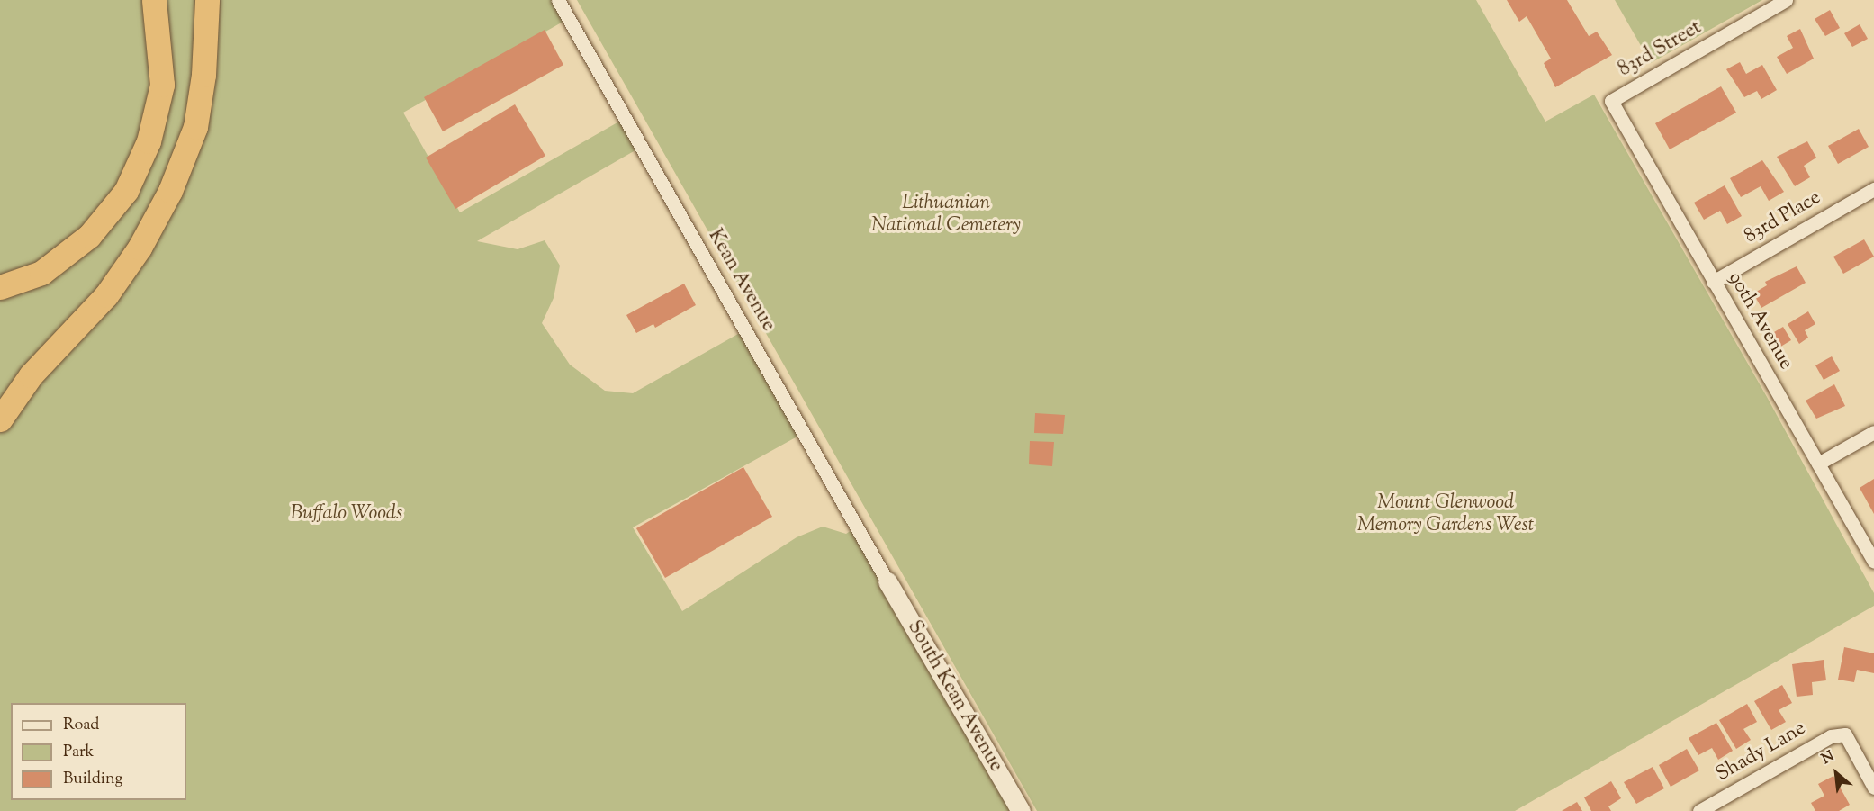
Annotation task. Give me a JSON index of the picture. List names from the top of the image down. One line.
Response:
{"streets":{"street":["83rd Street","83rd Place","Kean Avenue","90th Avenue","South Kean Avenue","Shady Lane"]},"crossings":[["83rd Street","90th Avenue"],["83rd Place","90th Avenue"],["Kean Avenue","South Kean Avenue"]],"parks":["Lithuanian National Cemetery","Mount Glenwood Memory Gardens West","Buffalo Woods"],"legend":["Road","Park","Building"],"north":"top left"}
